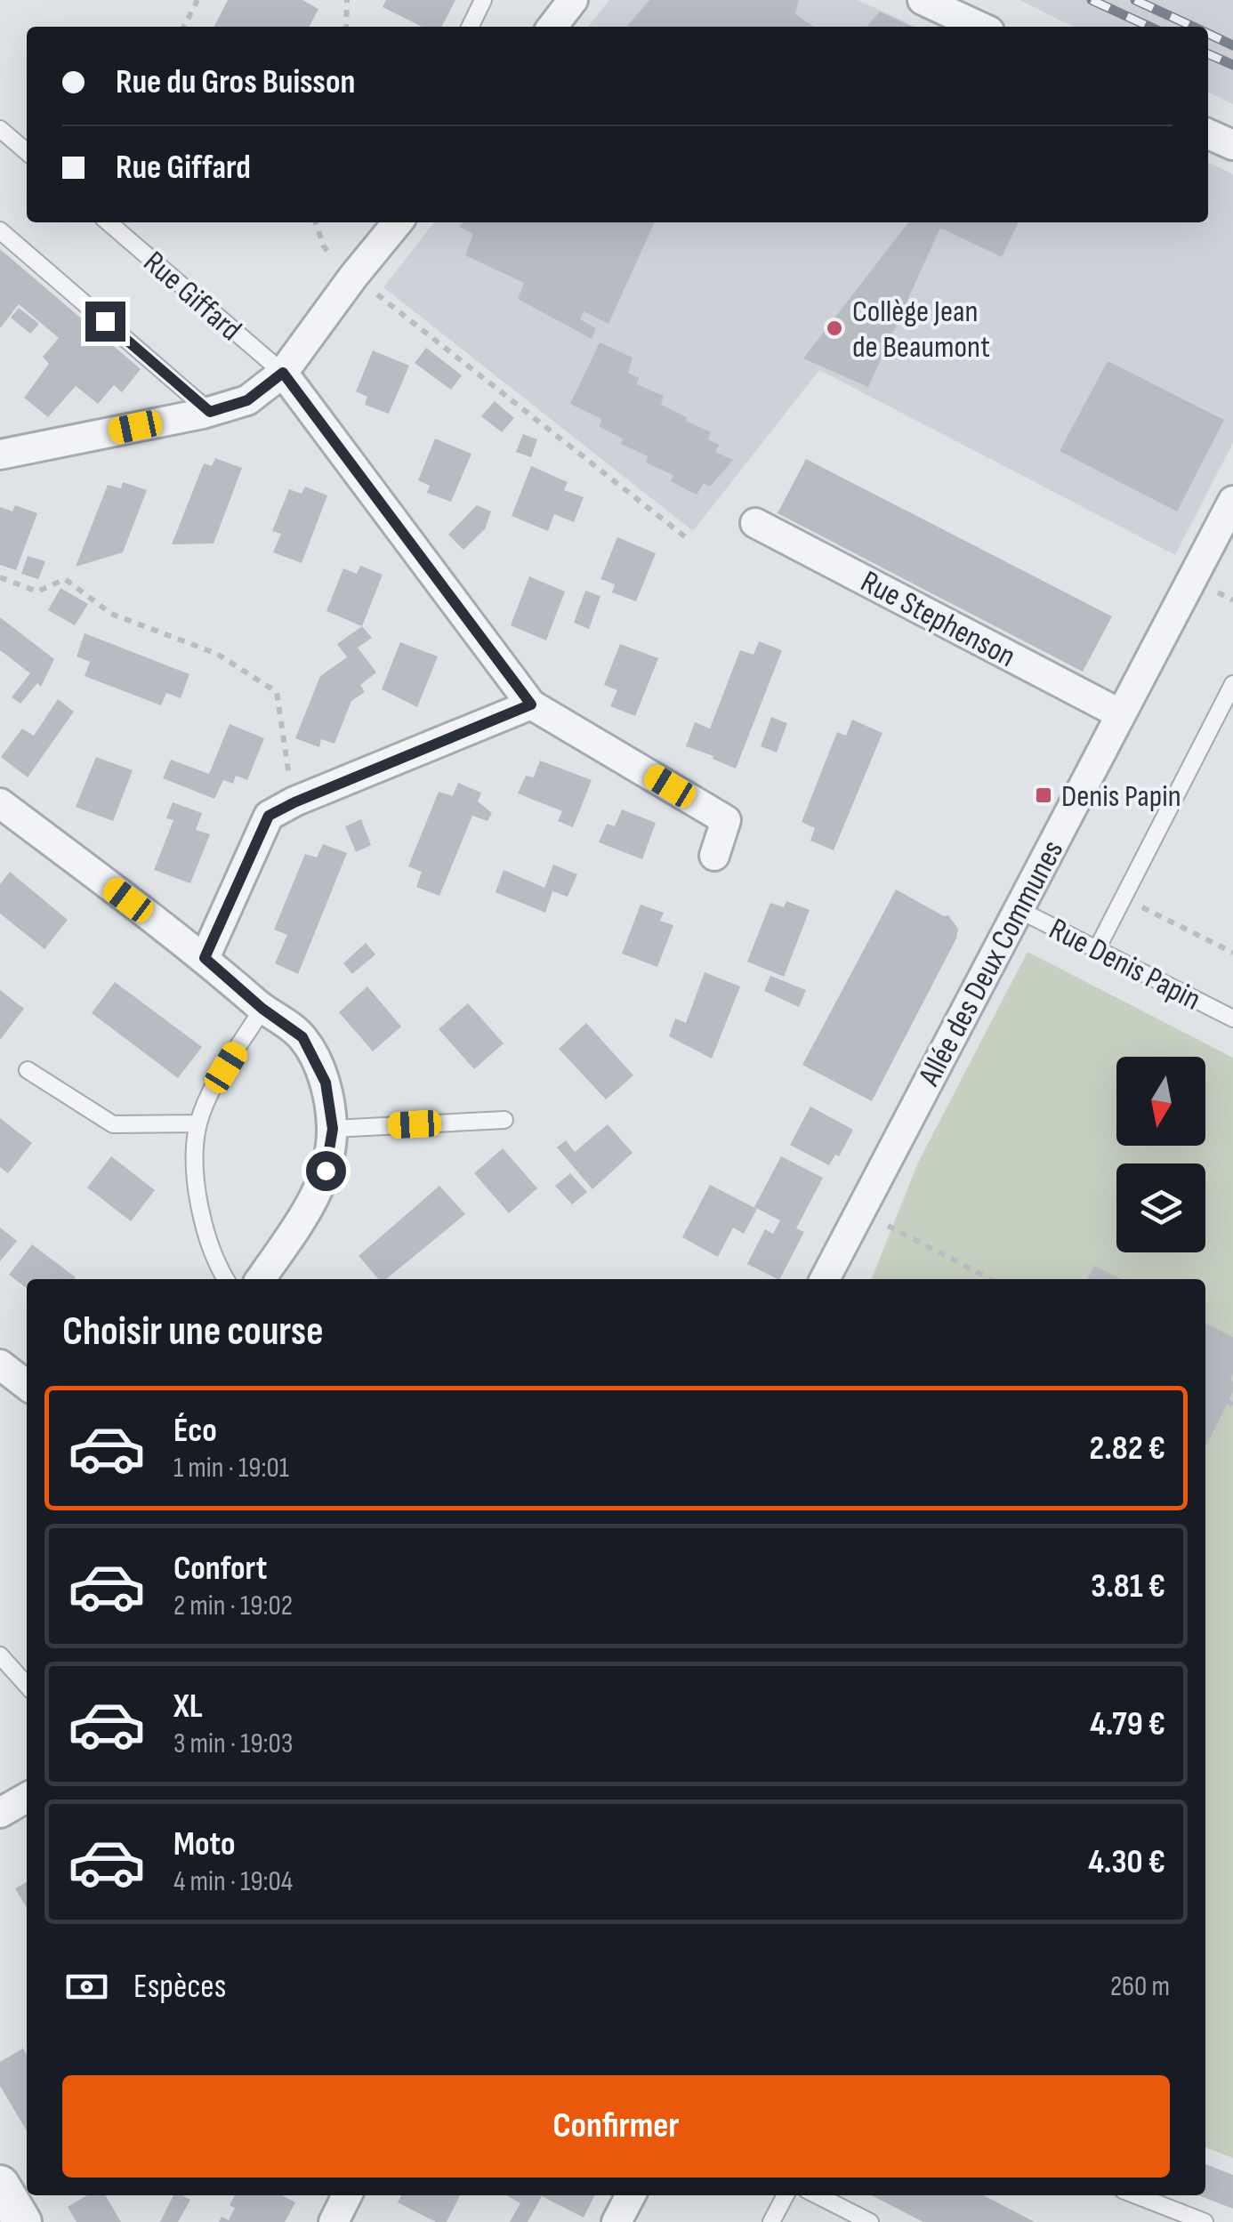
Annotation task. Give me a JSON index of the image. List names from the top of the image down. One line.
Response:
{"streets":{"street":["Rue Stephenson","Allée des Deux Communes"],"lane":["Rue Giffard","Rue Denis Papin"]},"crossings":[["Rue Stephenson","Allée des Deux Communes"],["Allée des Deux Communes","Rue Denis Papin"]],"places":{"other":["Collège Jean de Beaumont"],"transit":["Denis Papin"]},"north":"bottom","page":{"banner":["Rue du Gros Buisson","Rue Giffard"],"heading":"Choisir une course","list":[{"name":"Éco","note":"1 min · 19:01","value":"2.82 €"},{"name":"Confort","note":"2 min · 19:02","value":"3.81 €"},{"name":"XL","note":"3 min · 19:03","value":"4.79 €"},{"name":"Moto","note":"4 min · 19:04","value":"4.30 €"}],"pay":["Espèces","260 m"],"buttons":"Confirmer"}}
